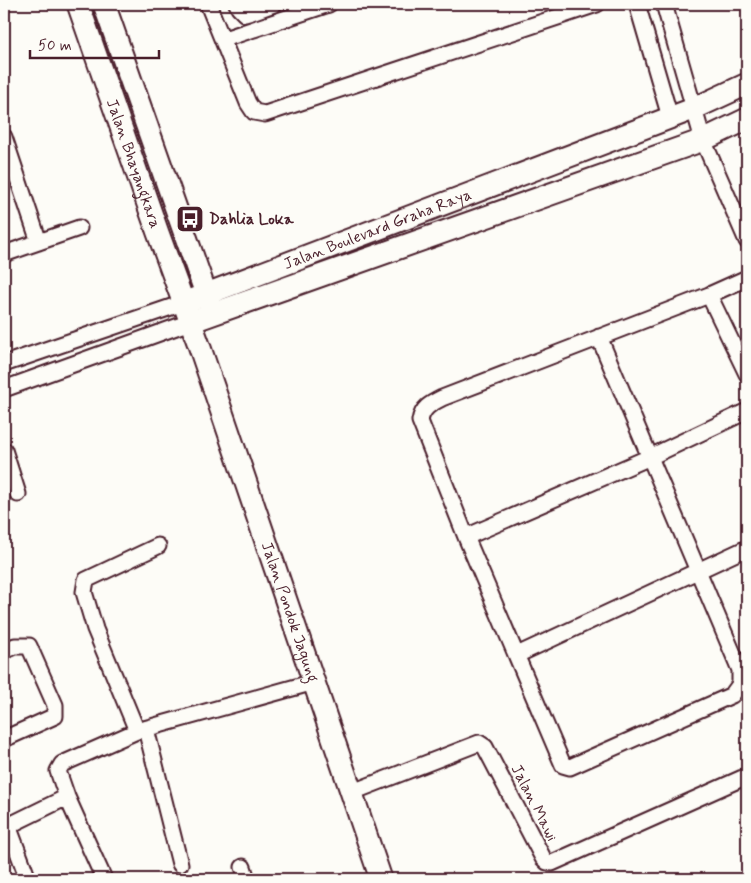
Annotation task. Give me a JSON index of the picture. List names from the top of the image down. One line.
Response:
{"streets":{"main road":["Jalan Bhayangkara","Jalan Boulevard Graha Raya","Jalan Pondok Jagung"],"street":["Jalan Mawi"]},"crossings":[["Jalan Bhayangkara","Jalan Boulevard Graha Raya"],["Jalan Bhayangkara","Jalan Pondok Jagung"],["Jalan Boulevard Graha Raya","Jalan Pondok Jagung"],["Jalan Pondok Jagung","Jalan Mawi"]],"places":{"bus stop":["Dahlia Loka"]},"scale_bar":"50 m"}
